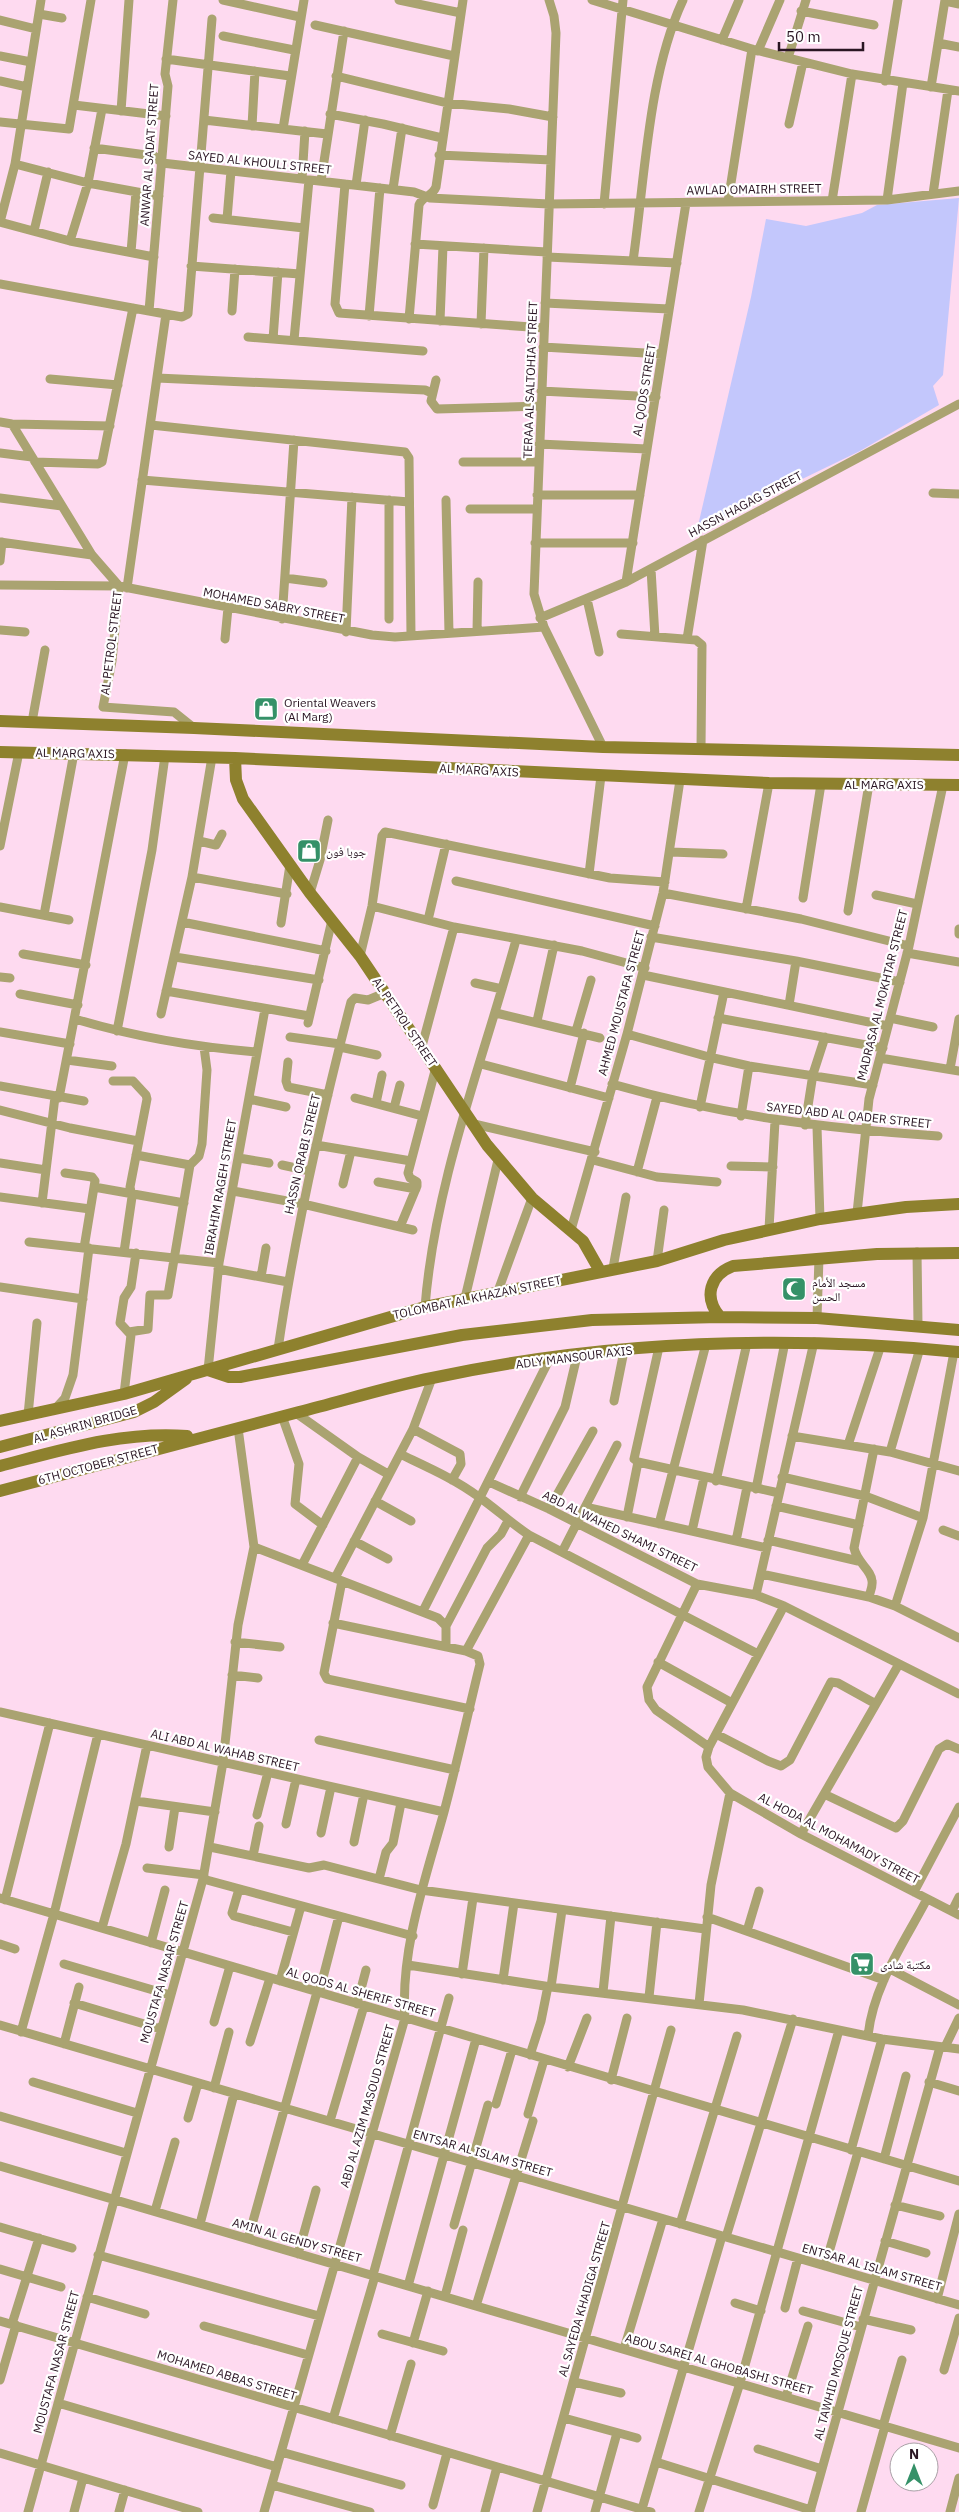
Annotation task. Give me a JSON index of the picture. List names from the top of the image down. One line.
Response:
{"streets":{"main road":["AL PETROL STREET","AL MARG AXIS","TOLOMBAT AL KHAZAN STREET","ADLY MANSOUR AXIS","AL ASHRIN BRIDGE","6TH OCTOBER STREET"],"street":["ANWAR AL SADAT STREET","SAYED AL KHOULI STREET","AWLAD OMAIRH STREET","TERAA AL SALTOHIA STREET","AL QODS STREET","HASSN HAGAG STREET","MOHAMED SABRY STREET","MADRASA AL MOKHTAR STREET","AHMED MOUSTAFA STREET","SAYED ABD AL QADER STREET","HASSN ORABI STREET","IBRAHIM RAGEH STREET","ABD AL WAHED SHAMI STREET","ALI ABD AL WAHAB STREET","AL HODA AL MOHAMADY STREET","MOUSTAFA NASAR STREET","AL QODS AL SHERIF STREET","ABD AL AZIM MASOUD STREET","ENTSAR AL ISLAM STREET","AMIN AL GENDY STREET","AL SAYEDA KHADIGA STREET","AL TAWHID MOSQUE STREET","ABOU SAREI AL GHOBASHI STREET","MOHAMED ABBAS STREET"]},"crossings":[["ANWAR AL SADAT STREET","SAYED AL KHOULI STREET"],["SAYED AL KHOULI STREET","AWLAD OMAIRH STREET"],["SAYED AL KHOULI STREET","TERAA AL SALTOHIA STREET"],["AWLAD OMAIRH STREET","TERAA AL SALTOHIA STREET"],["AWLAD OMAIRH STREET","AL QODS STREET"],["TERAA AL SALTOHIA STREET","HASSN HAGAG STREET"],["TERAA AL SALTOHIA STREET","MOHAMED SABRY STREET"],["AL QODS STREET","HASSN HAGAG STREET"],["HASSN HAGAG STREET","MOHAMED SABRY STREET"],["MOHAMED SABRY STREET","AL PETROL STREET"],["AL PETROL STREET","AL MARG AXIS"],["AL PETROL STREET","AHMED MOUSTAFA STREET"],["AL PETROL STREET","HASSN ORABI STREET"],["AL PETROL STREET","TOLOMBAT AL KHAZAN STREET"],["AL MARG AXIS","MADRASA AL MOKHTAR STREET"],["AL MARG AXIS","AHMED MOUSTAFA STREET"],["MADRASA AL MOKHTAR STREET","SAYED ABD AL QADER STREET"],["MADRASA AL MOKHTAR STREET","TOLOMBAT AL KHAZAN STREET"],["AHMED MOUSTAFA STREET","SAYED ABD AL QADER STREET"],["HASSN ORABI STREET","TOLOMBAT AL KHAZAN STREET"],["IBRAHIM RAGEH STREET","TOLOMBAT AL KHAZAN STREET"],["TOLOMBAT AL KHAZAN STREET","AL ASHRIN BRIDGE"],["ADLY MANSOUR AXIS","AL ASHRIN BRIDGE"],["ADLY MANSOUR AXIS","6TH OCTOBER STREET"],["ADLY MANSOUR AXIS","MOUSTAFA NASAR STREET"],["AL ASHRIN BRIDGE","6TH OCTOBER STREET"],["ALI ABD AL WAHAB STREET","MOUSTAFA NASAR STREET"],["ALI ABD AL WAHAB STREET","ABD AL AZIM MASOUD STREET"],["MOUSTAFA NASAR STREET","AL QODS AL SHERIF STREET"],["MOUSTAFA NASAR STREET","ENTSAR AL ISLAM STREET"],["MOUSTAFA NASAR STREET","AMIN AL GENDY STREET"],["MOUSTAFA NASAR STREET","MOHAMED ABBAS STREET"],["AL QODS AL SHERIF STREET","ABD AL AZIM MASOUD STREET"],["AL QODS AL SHERIF STREET","AL SAYEDA KHADIGA STREET"],["AL QODS AL SHERIF STREET","AL TAWHID MOSQUE STREET"],["ABD AL AZIM MASOUD STREET","ENTSAR AL ISLAM STREET"],["ABD AL AZIM MASOUD STREET","AMIN AL GENDY STREET"],["ABD AL AZIM MASOUD STREET","MOHAMED ABBAS STREET"],["ENTSAR AL ISLAM STREET","AL SAYEDA KHADIGA STREET"],["ENTSAR AL ISLAM STREET","AL TAWHID MOSQUE STREET"],["AMIN AL GENDY STREET","AL SAYEDA KHADIGA STREET"],["AMIN AL GENDY STREET","ABOU SAREI AL GHOBASHI STREET"],["AL SAYEDA KHADIGA STREET","ABOU SAREI AL GHOBASHI STREET"],["AL SAYEDA KHADIGA STREET","MOHAMED ABBAS STREET"],["AL TAWHID MOSQUE STREET","ABOU SAREI AL GHOBASHI STREET"]],"places":{"shop":["Oriental Weavers (Al Marg)","جوبا فون"],"mosque":["مسجد الأمام الحسن"],"supermarket":["مكتبة شادى"]},"scale_bar":"50 m","north":"top"}
